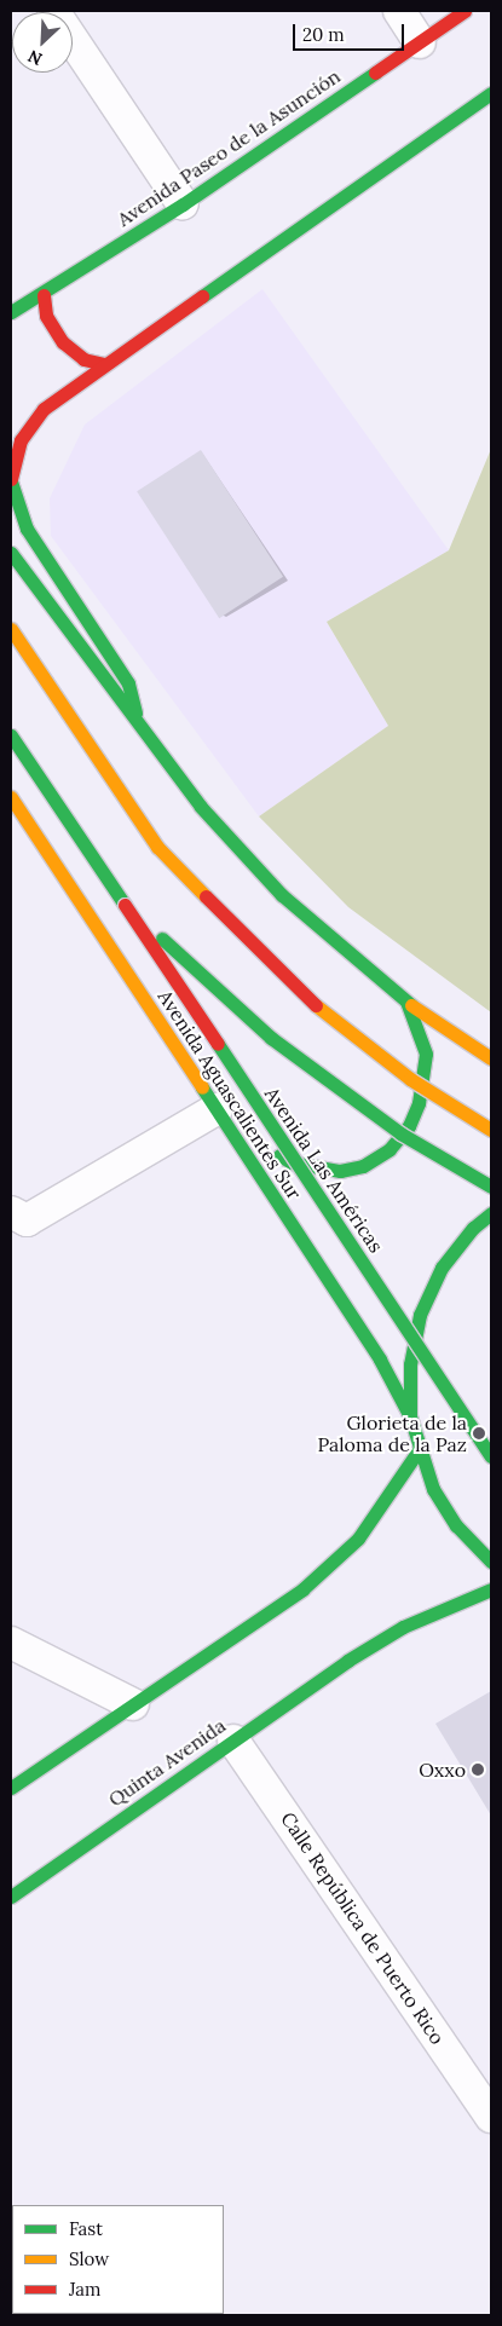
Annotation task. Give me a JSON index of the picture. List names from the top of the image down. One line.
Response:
{"streets":{"main road":["Avenida Paseo de la Asunción","Avenida Aguascalientes Sur","Avenida Las Américas","Quinta Avenida"],"street":["Calle República de Puerto Rico"]},"crossings":[["Avenida Aguascalientes Sur","Avenida Las Américas"],["Quinta Avenida","Calle República de Puerto Rico"]],"places":["Glorieta de la Paloma de la Paz","Oxxo"],"legend":["Fast","Slow","Jam"],"scale_bar":"20 m","north":"bottom left"}
